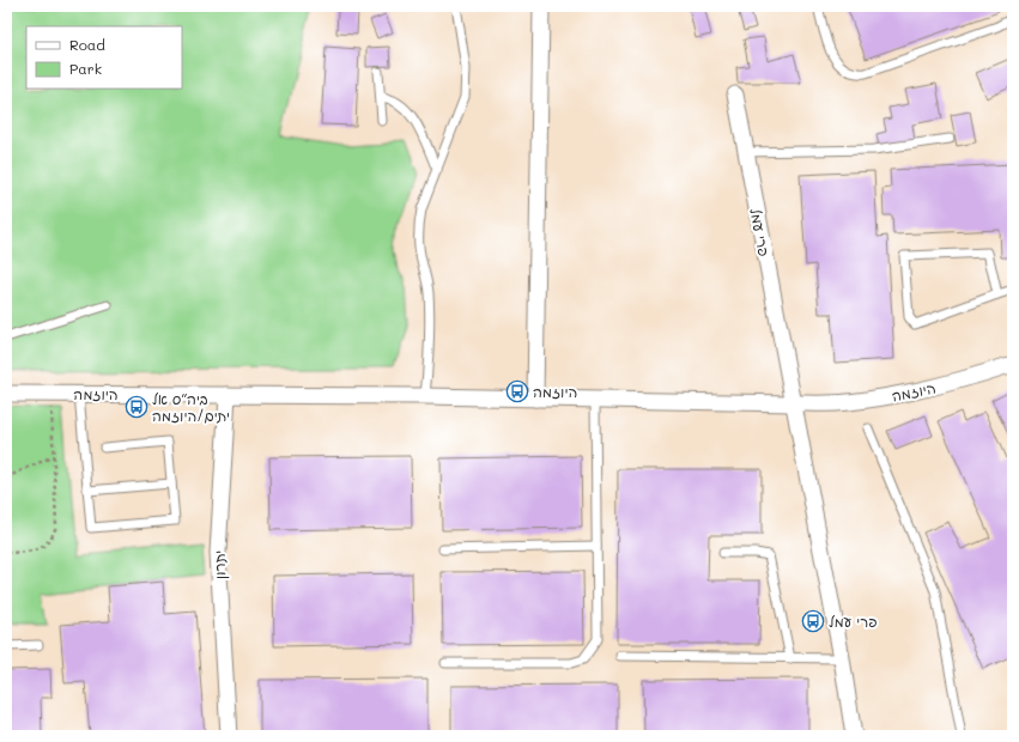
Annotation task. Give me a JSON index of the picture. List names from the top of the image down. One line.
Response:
{"streets":{"street":["פרי עמל","היוזמה","יתרון"]},"crossings":[["פרי עמל","היוזמה"],["היוזמה","יתרון"]],"places":{"bus stop":["היוזמה","ביה״ס אל יתים/היוזמה","פרי עמל"]},"legend":["Road","Park"]}
